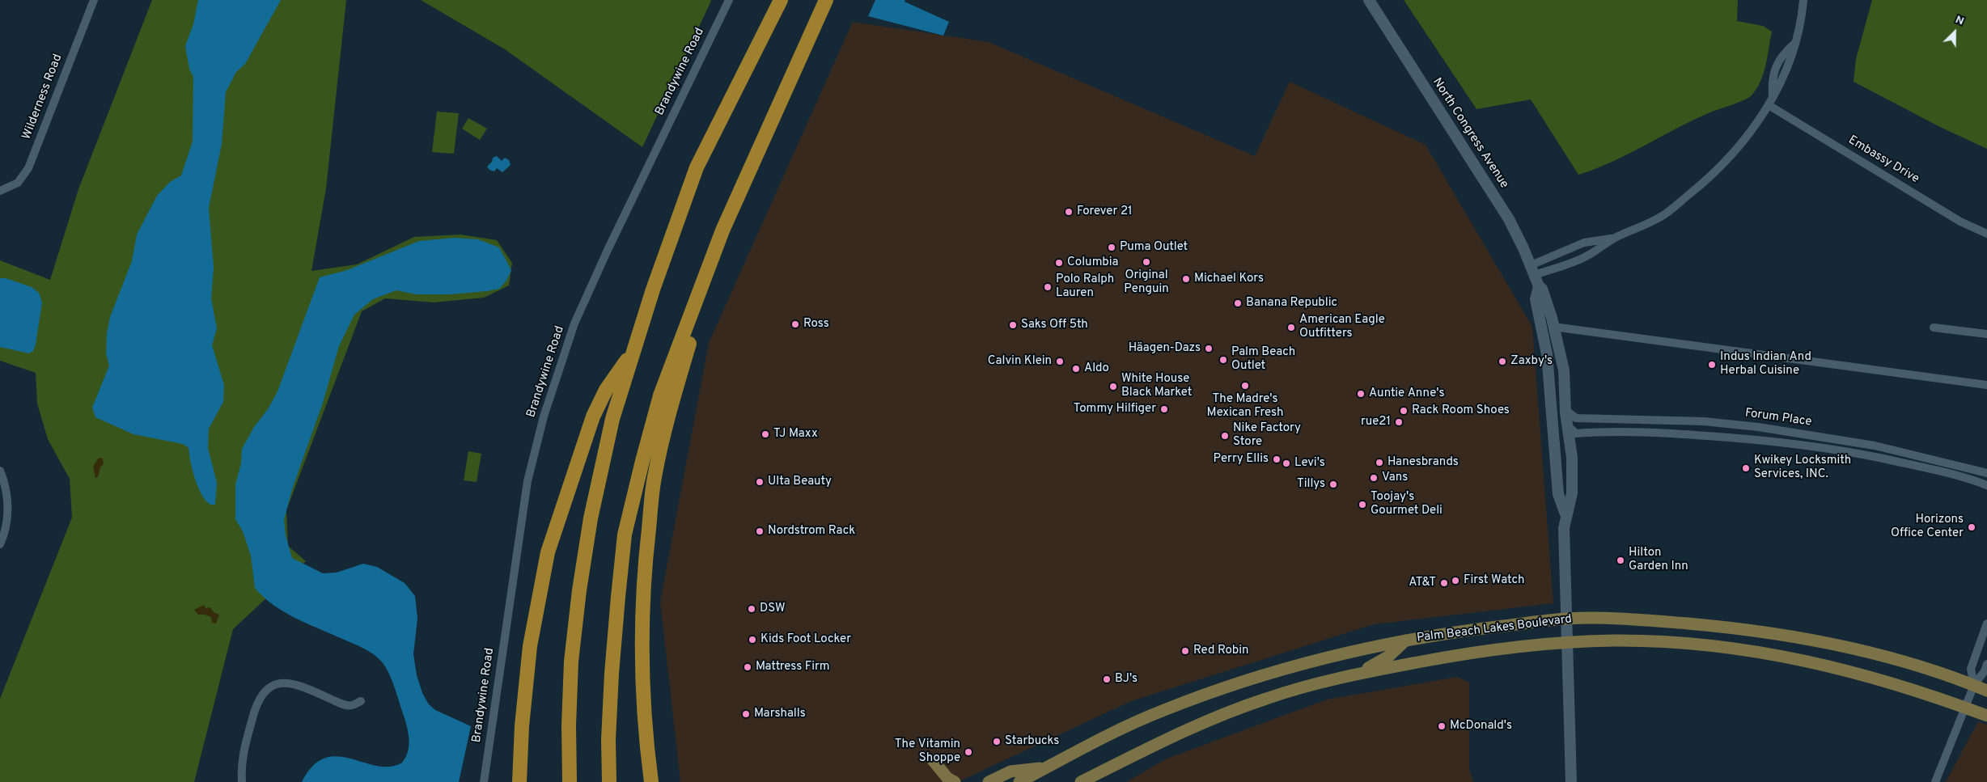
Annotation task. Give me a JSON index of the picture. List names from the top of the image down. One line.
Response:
{"streets":{"main road":["Palm Beach Lakes Boulevard"],"street":["Brandywine Road","Wilderness Road","North Congress Avenue","Embassy Drive","Forum Place"]},"crossings":[["North Congress Avenue","Forum Place"],["North Congress Avenue","Palm Beach Lakes Boulevard"]],"places":["Forever 21","Puma Outlet","Original Penguin","Columbia","Michael Kors","Polo Ralph Lauren","Banana Republic","Ross","Saks Off 5th","American Eagle Outfitters","Häagen-Dazs","Palm Beach Outlet","Calvin Klein","Zaxby's","Indus Indian And Herbal Cuisine","Aldo","The Madre's Mexican Fresh","White House Black Market","Auntie Anne's","Tommy Hilfiger","Rack Room Shoes","rue21","TJ Maxx","Nike Factory Store","Perry Ellis","Hanesbrands","Levi's","Kwikey Locksmith Services, INC.","Vans","Ulta Beauty","Tillys","Toojay's Gourmet Deli","Horizons Office Center","Nordstrom Rack","Hilton Garden Inn","First Watch","AT&T","DSW","Kids Foot Locker","Red Robin","Mattress Firm","BJ's","Marshalls","McDonald's","Starbucks","The Vitamin Shoppe"],"north":"top right"}
